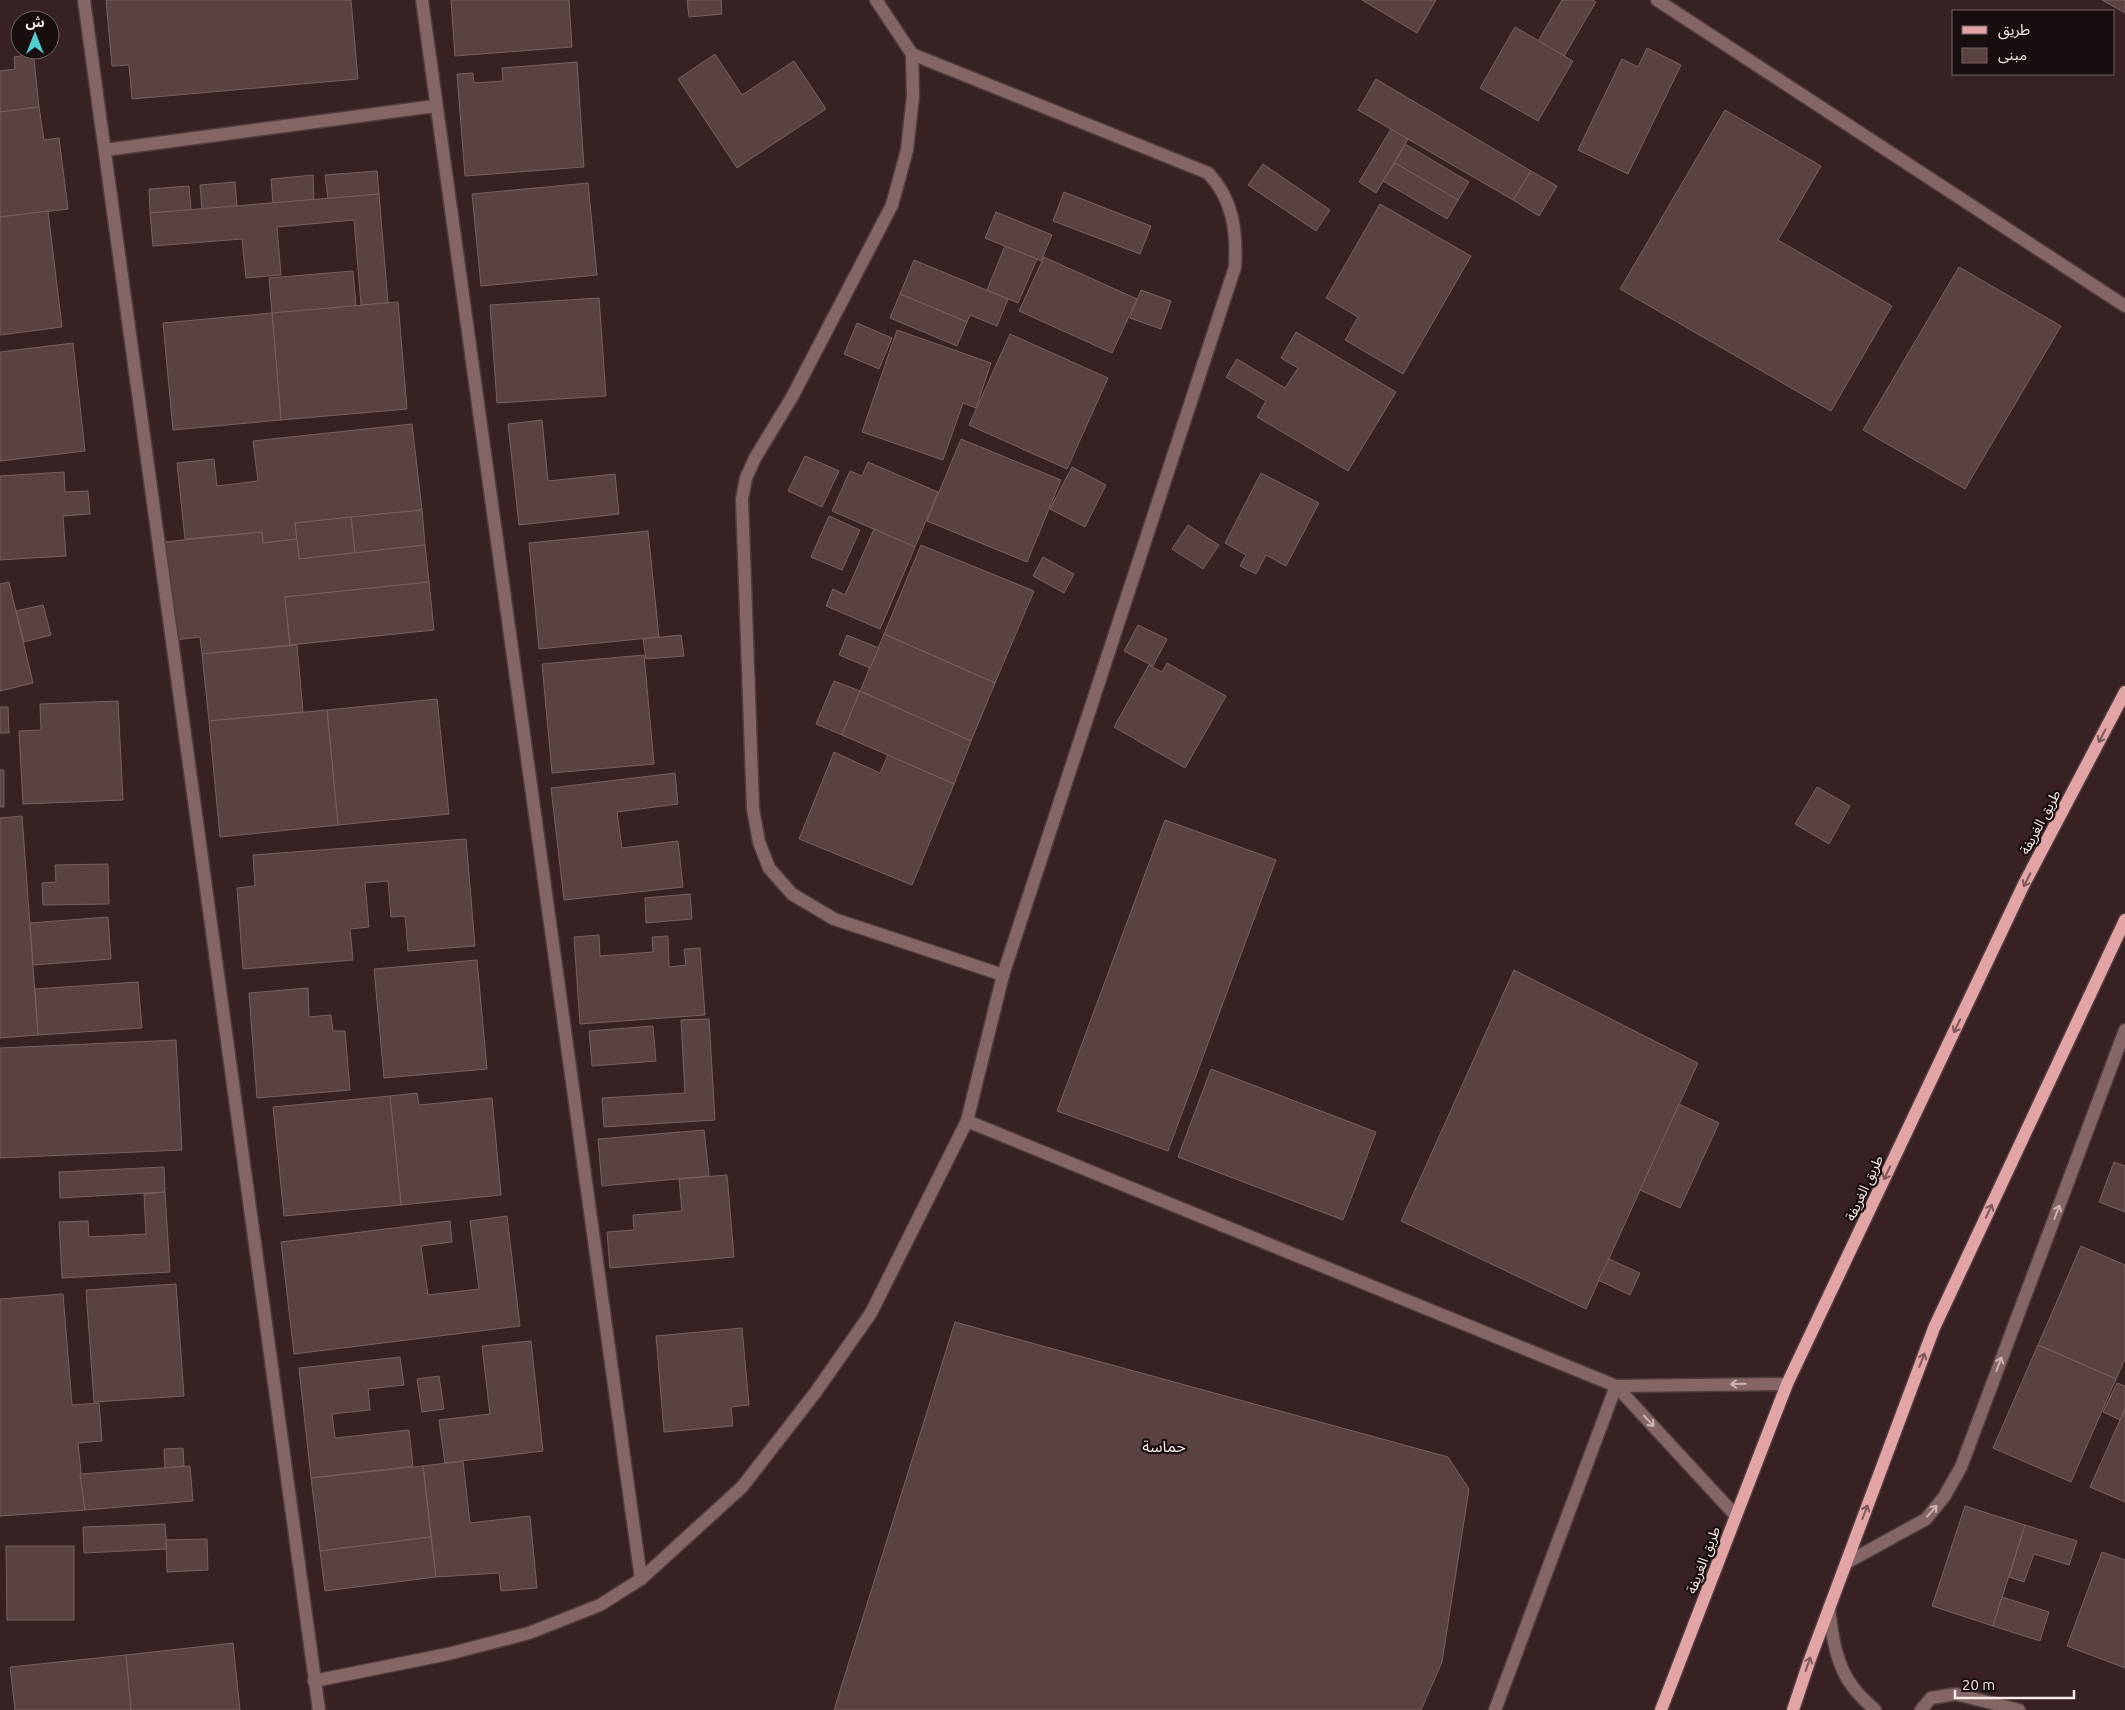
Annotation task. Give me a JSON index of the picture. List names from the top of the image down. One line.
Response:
{"streets":{"main road":["طريق الغريفة"]},"districts":["حماسة"],"legend":["طريق","مبنى"],"scale_bar":"20 m","north":"top"}
